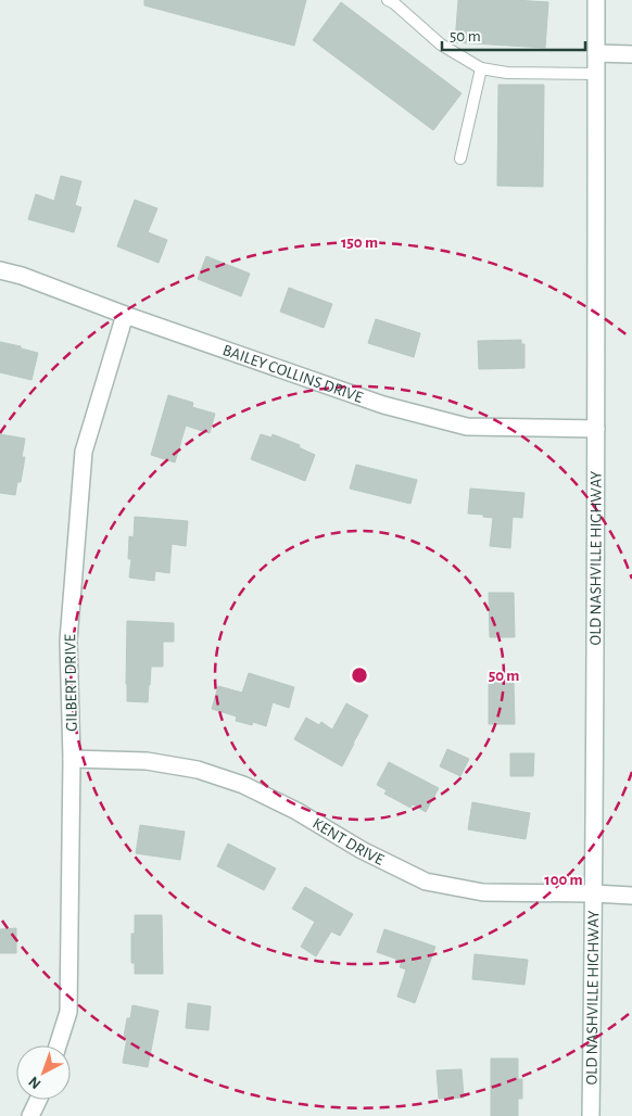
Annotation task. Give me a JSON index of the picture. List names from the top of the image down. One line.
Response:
{"streets":{"street":["BAILEY COLLINS DRIVE","OLD NASHVILLE HIGHWAY","GILBERT DRIVE","KENT DRIVE"]},"crossings":[["BAILEY COLLINS DRIVE","OLD NASHVILLE HIGHWAY"],["BAILEY COLLINS DRIVE","GILBERT DRIVE"],["OLD NASHVILLE HIGHWAY","KENT DRIVE"],["GILBERT DRIVE","KENT DRIVE"]],"scale_bar":"50 m","north":"bottom left","rings":["150 m","50 m","100 m"]}
